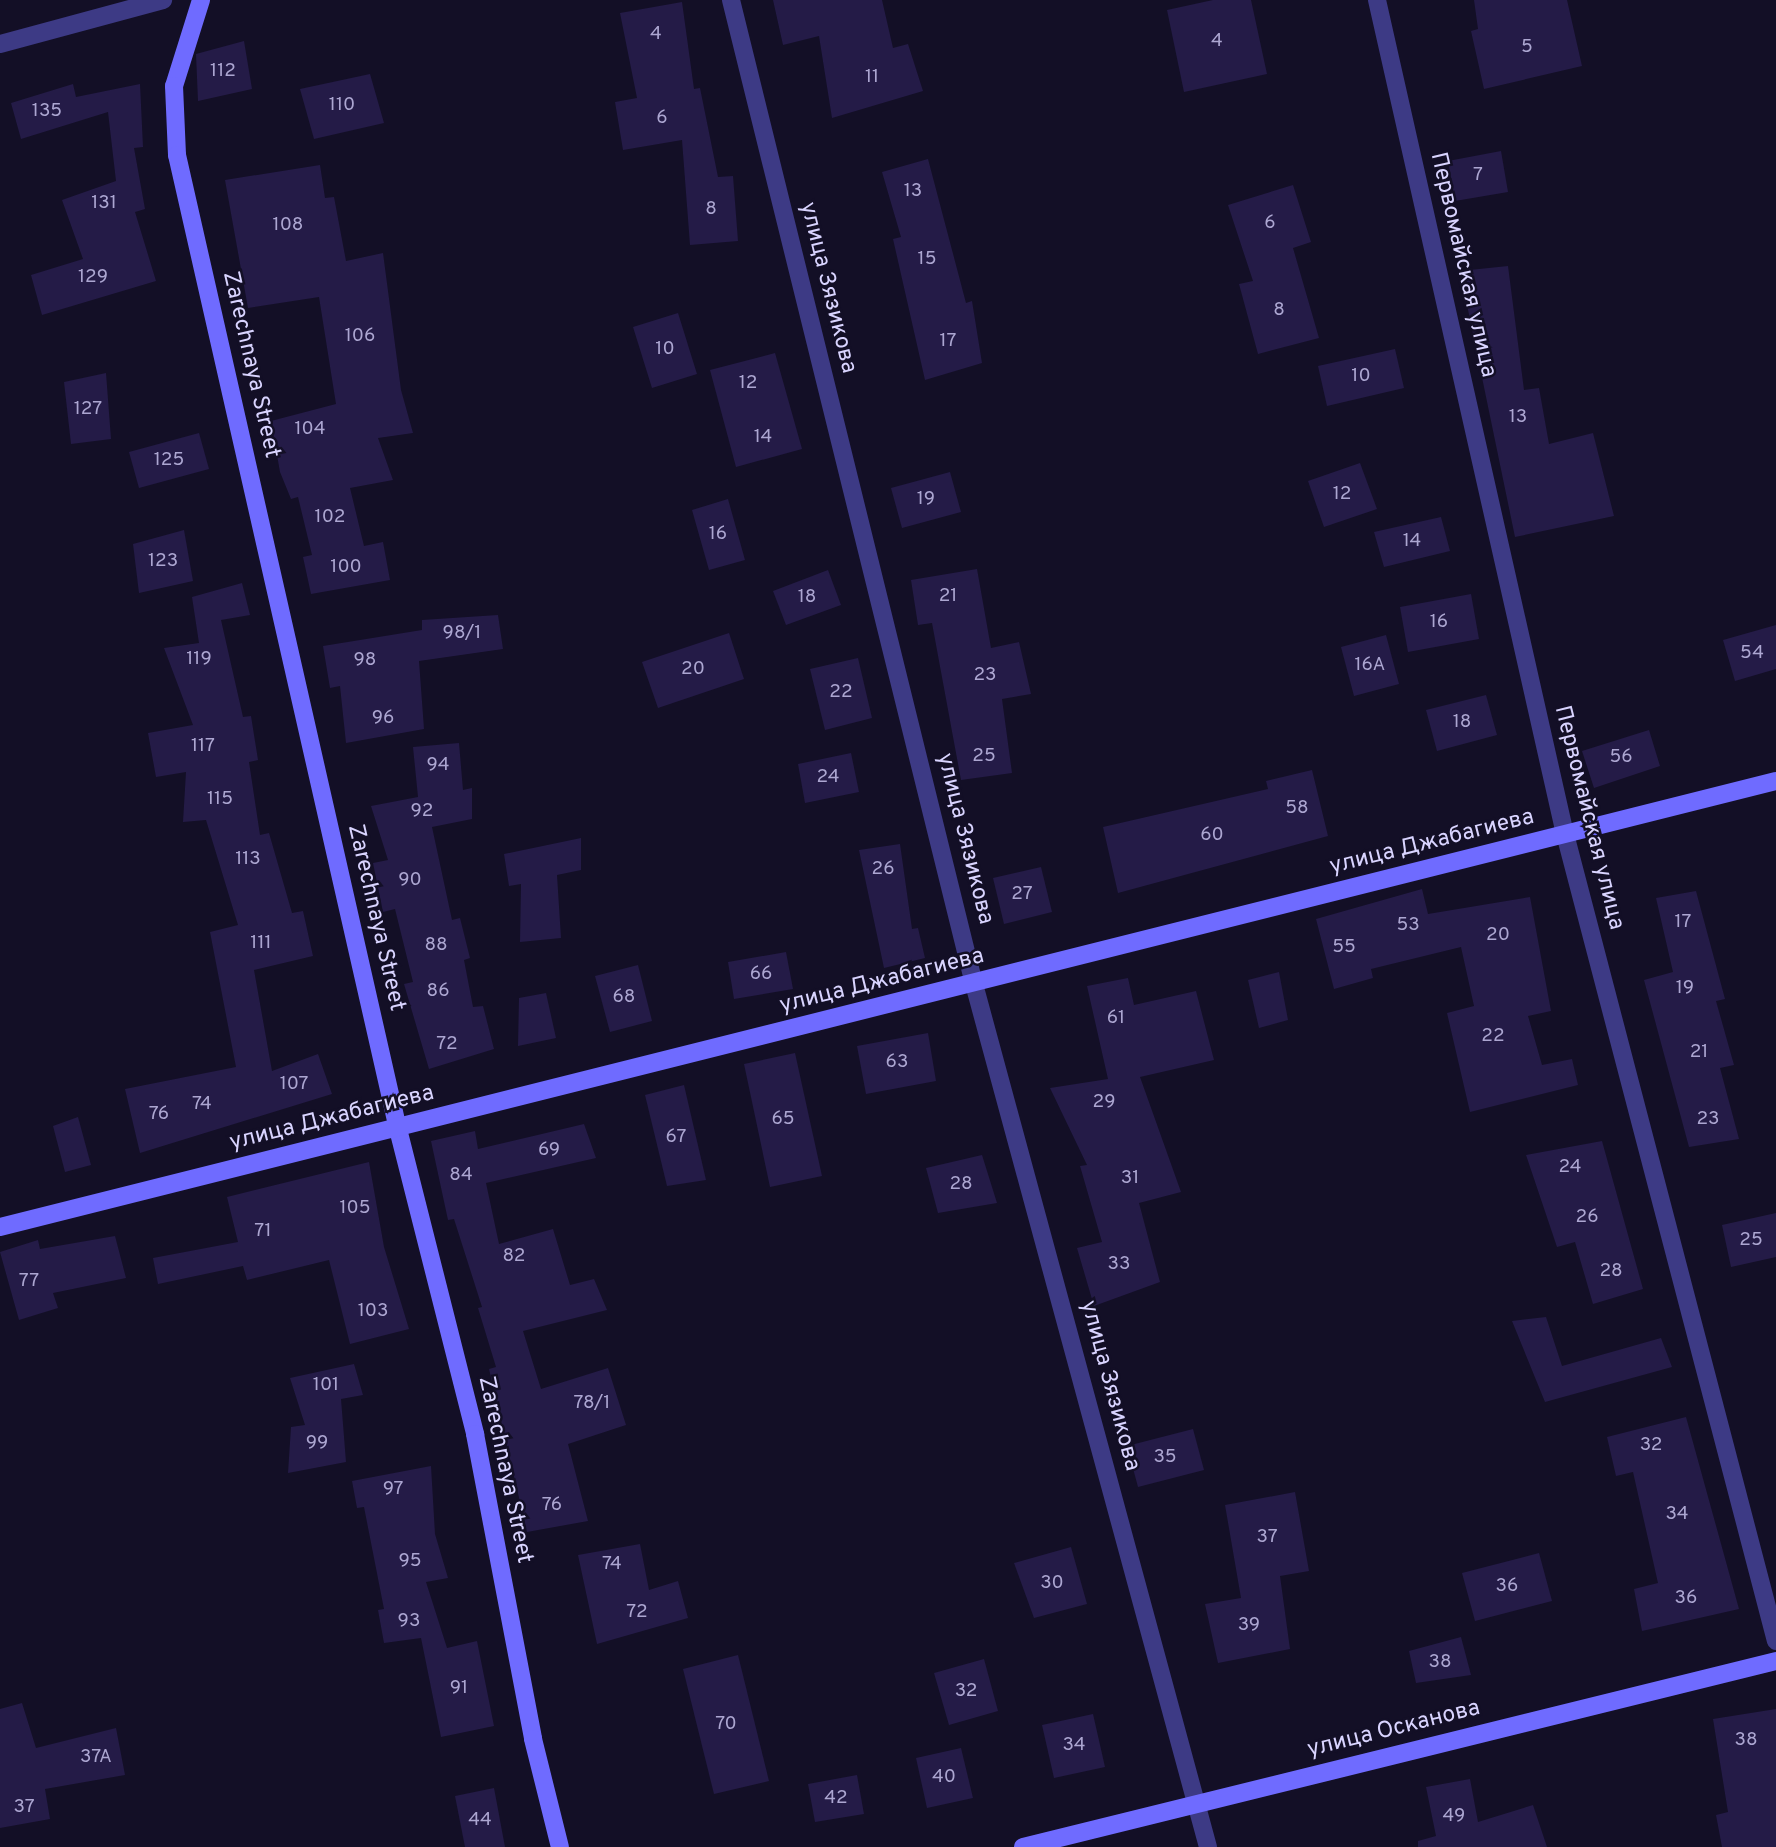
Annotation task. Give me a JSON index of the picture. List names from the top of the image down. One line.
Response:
{"streets":{"main road":["Zarechnaya Street","улица Джабагиева","улица Осканова"],"street":["Первомайская улица","улица Зязикова"]},"crossings":[["Первомайская улица","улица Джабагиева"],["улица Зязикова","улица Джабагиева"],["улица Зязикова","улица Осканова"],["Zarechnaya Street","улица Джабагиева"]],"house_numbers":["4","4","5","112","11","110","135","6","7","13","131","8","6","108","15","129","8","106","17","10","10","12","127","13","104","14","125","12","19","102","16","14","123","100","21","18","16","98/1","54","119","98","16А","20","23","22","96","18","117","25","56","94","24","115","58","92","60","113","26","90","27","17","53","20","111","88","55","66","19","86","68","61","22","72","21","63","107","29","74","76","65","23","67","69","24","84","31","28","105","26","71","25","82","33","28","77","103","101","78/1","99","32","35","97","76","34","37","95","74","30","36","36","72","93","39","38","91","32","70","38","34","37А","40","42","37","49","44"]}
